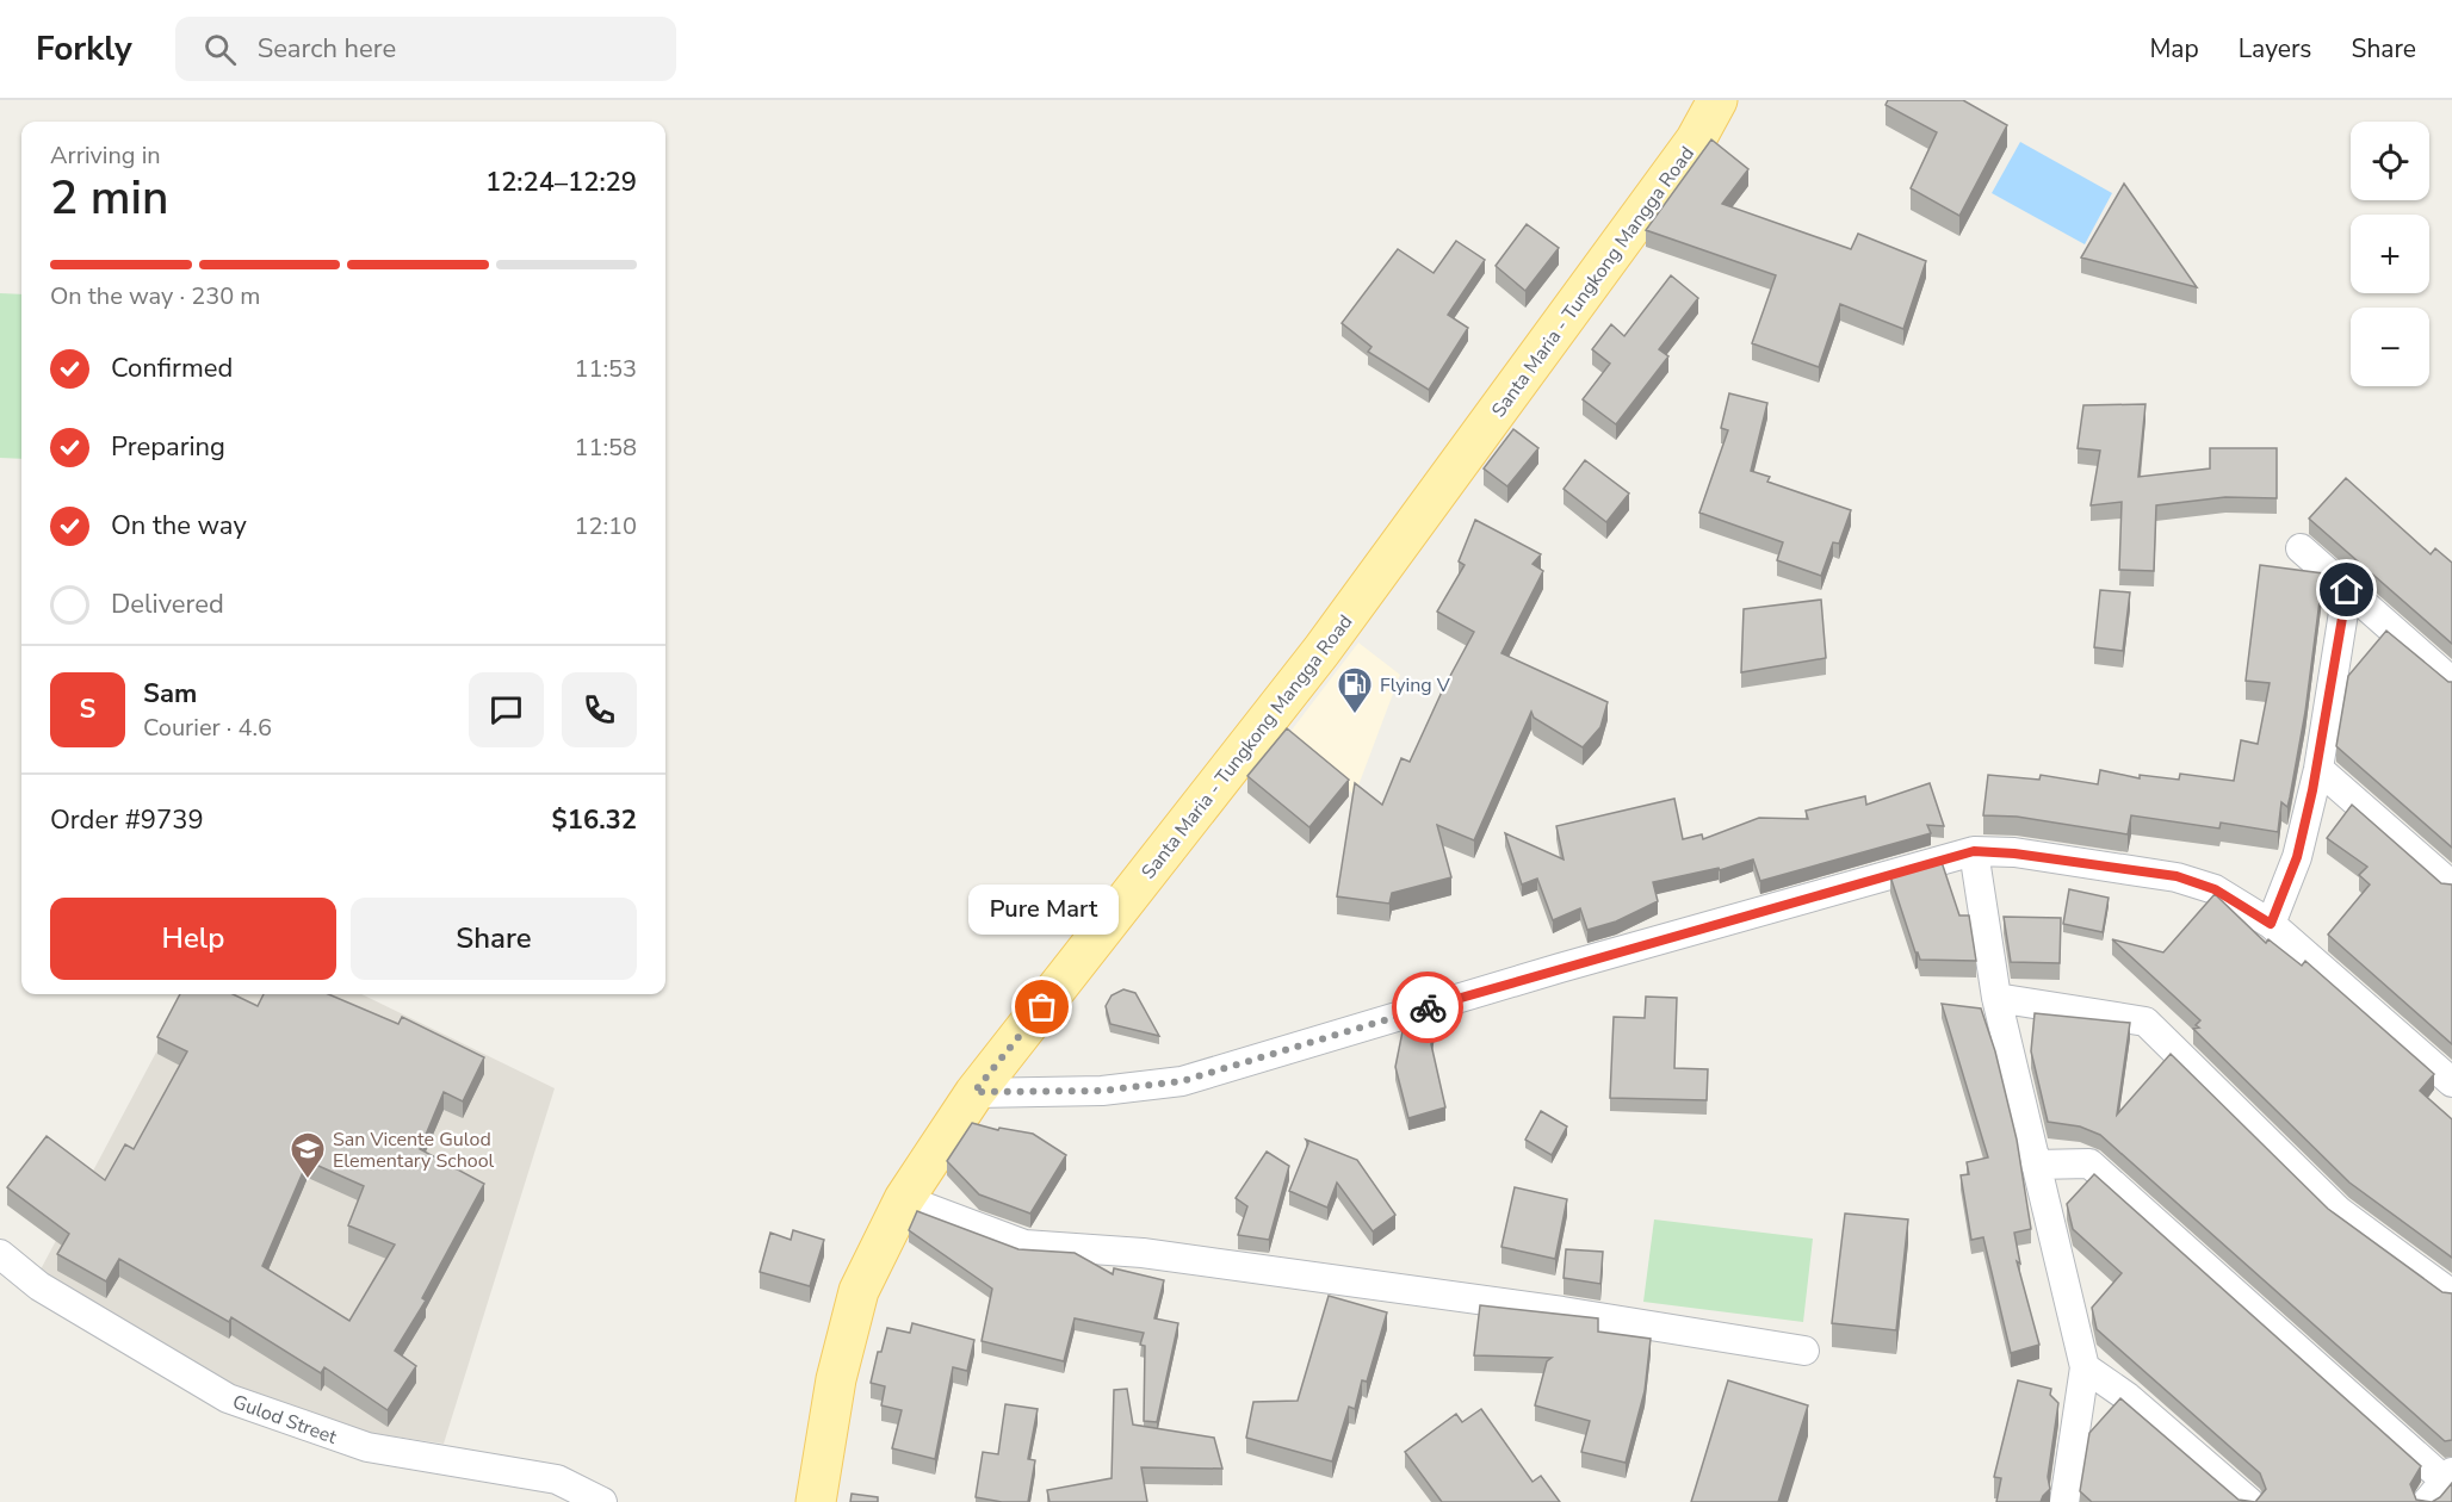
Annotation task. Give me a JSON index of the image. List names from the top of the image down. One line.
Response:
{"streets":{"main road":["Santa Maria - Tungkong Mangga Road"],"street":["Gulod Street"]},"places":{"fuel station":["Flying V"],"other":["Pure Mart"],"school or university":["San Vicente Gulod Elementary School"]},"page":{"header":"Forkly","search":"Search here","nav":["Map","Layers","Share"],"map_buttons":["+","−"],"heading":["2 min","Arriving in","12:24–12:29"],"panel":["Sam","Courier · 4.6","Order #9739","$16.32"],"bar":"On the way · 230 m","list":[["Confirmed","11:53"],["Preparing","11:58"],["On the way","12:10"],"Delivered"],"round":"S","buttons":["Help","Share"],"bubble":"Pure Mart"}}
